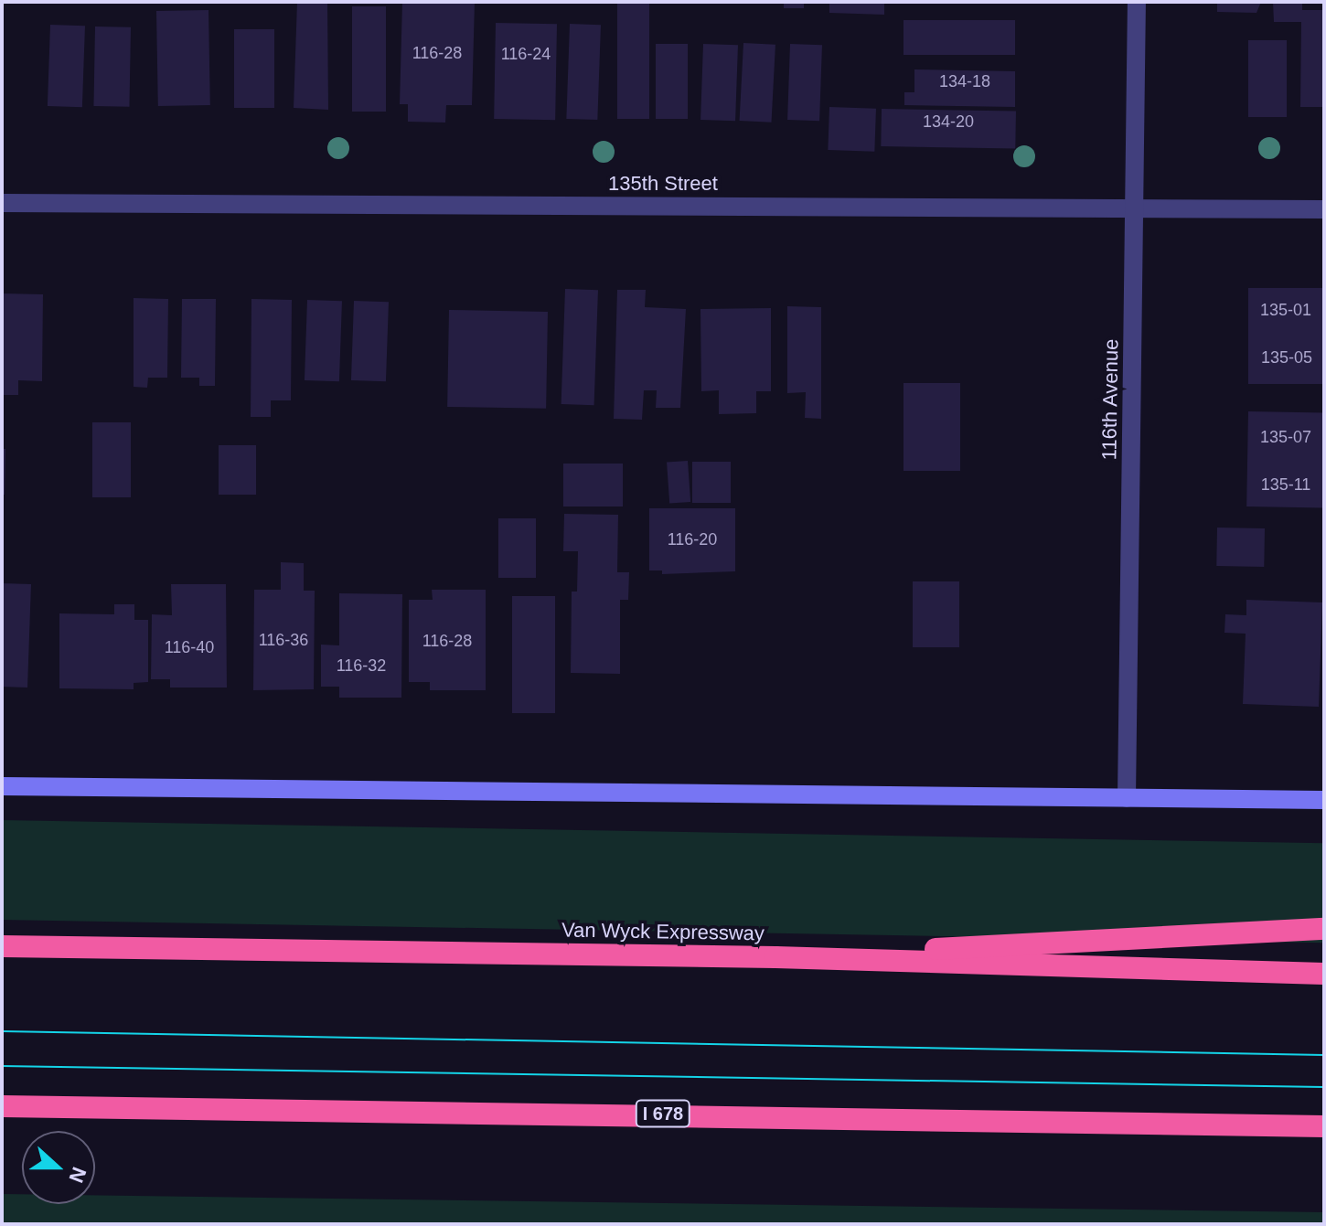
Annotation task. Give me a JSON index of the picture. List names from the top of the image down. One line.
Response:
{"streets":{"highway":["Van Wyck Expressway","I 678"],"street":["135th Street","116th Avenue"]},"crossings":[["135th Street","116th Avenue"]],"house_numbers":["116-28","116-24","134-18","134-20","135-01","135-05","135-07","135-11","116-20","116-36","116-28","116-40","116-32"],"north":"right"}
